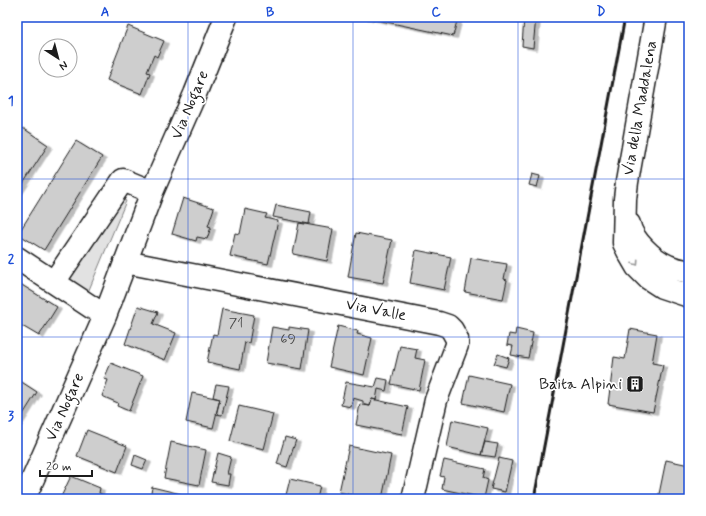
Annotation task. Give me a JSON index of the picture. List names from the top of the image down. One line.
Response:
{"streets":{"street":["Via Nogare","Via della Maddalena","Via Valle"]},"crossings":[["Via Nogare","Via Valle"]],"places":{"building":["Baita Alpini"]},"house_numbers":["71","69"],"scale_bar":"20 m","north":"bottom right","grid":{"columns":["A","B","C","D"],"rows":["1","2","3"]}}
